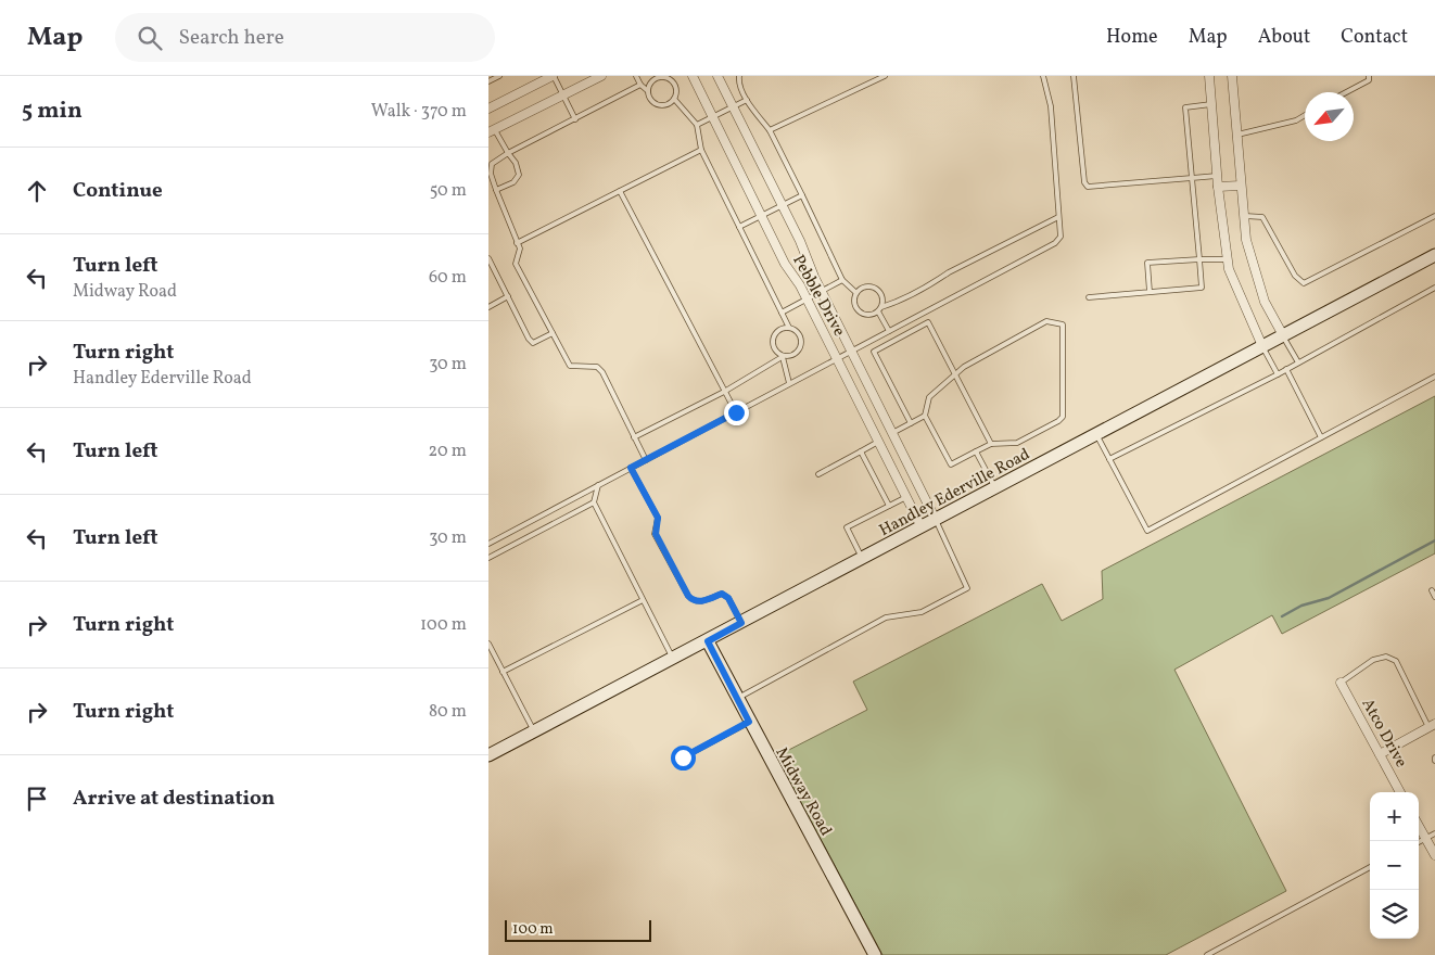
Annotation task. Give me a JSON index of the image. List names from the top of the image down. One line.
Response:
{"streets":{"main road":["Handley Ederville Road","Midway Road"],"street":["Pebble Drive","Atco Drive"]},"crossings":[["Pebble Drive","Handley Ederville Road"],["Handley Ederville Road","Midway Road"]],"scale_bar":"100 m","north":"bottom left","page":{"header":"Map","search":"Search here","nav":["Home","Map","About","Contact"],"heading":["5 min","Walk · 370 m"],"list":[["Continue","50 m"],["Turn left","Midway Road","60 m"],["Turn right","Handley Ederville Road","30 m"],["Turn left","20 m"],["Turn left","30 m"],["Turn right","100 m"],["Turn right","80 m"],"Arrive at destination"],"map_buttons":["+","−"],"scale":"100 m"}}
